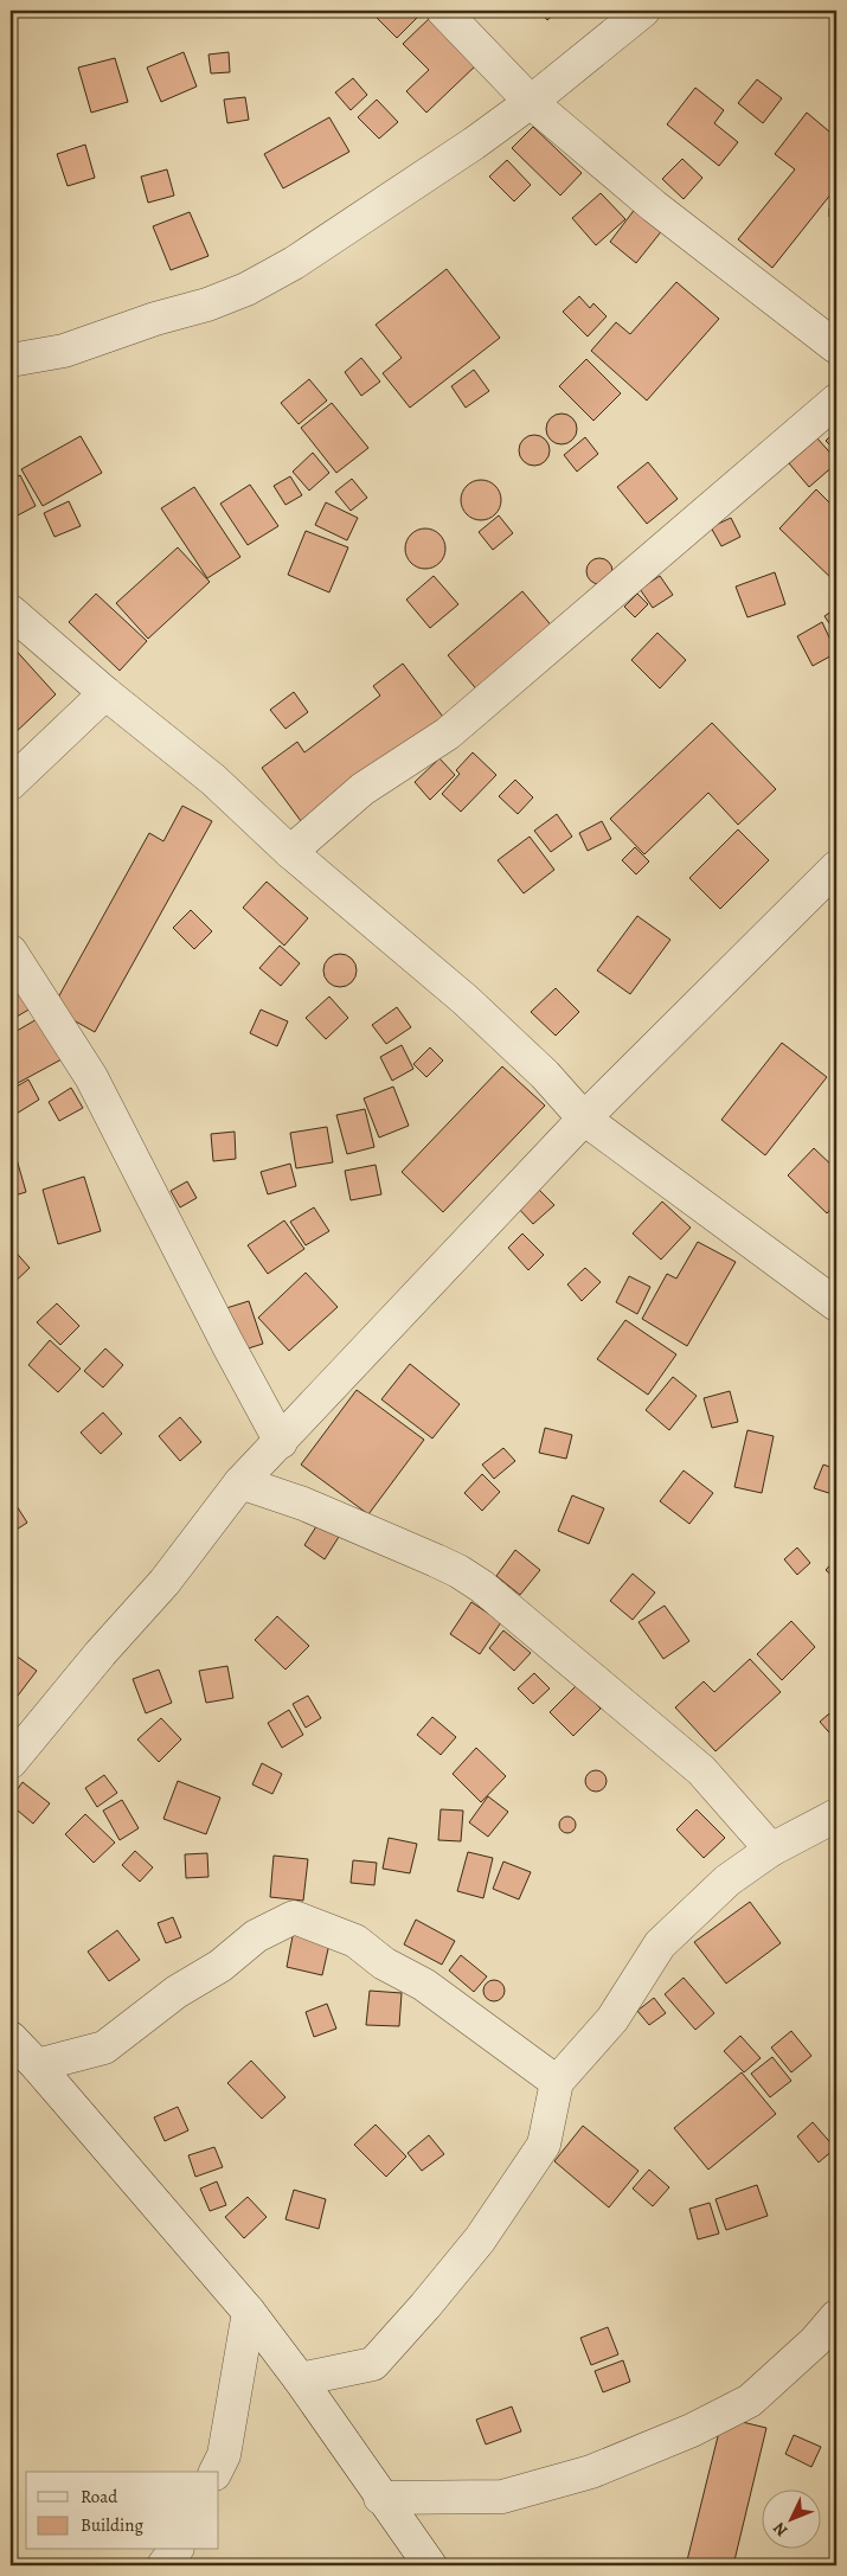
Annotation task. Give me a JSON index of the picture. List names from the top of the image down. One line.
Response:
{"legend":["Road","Building"],"north":"bottom left"}
